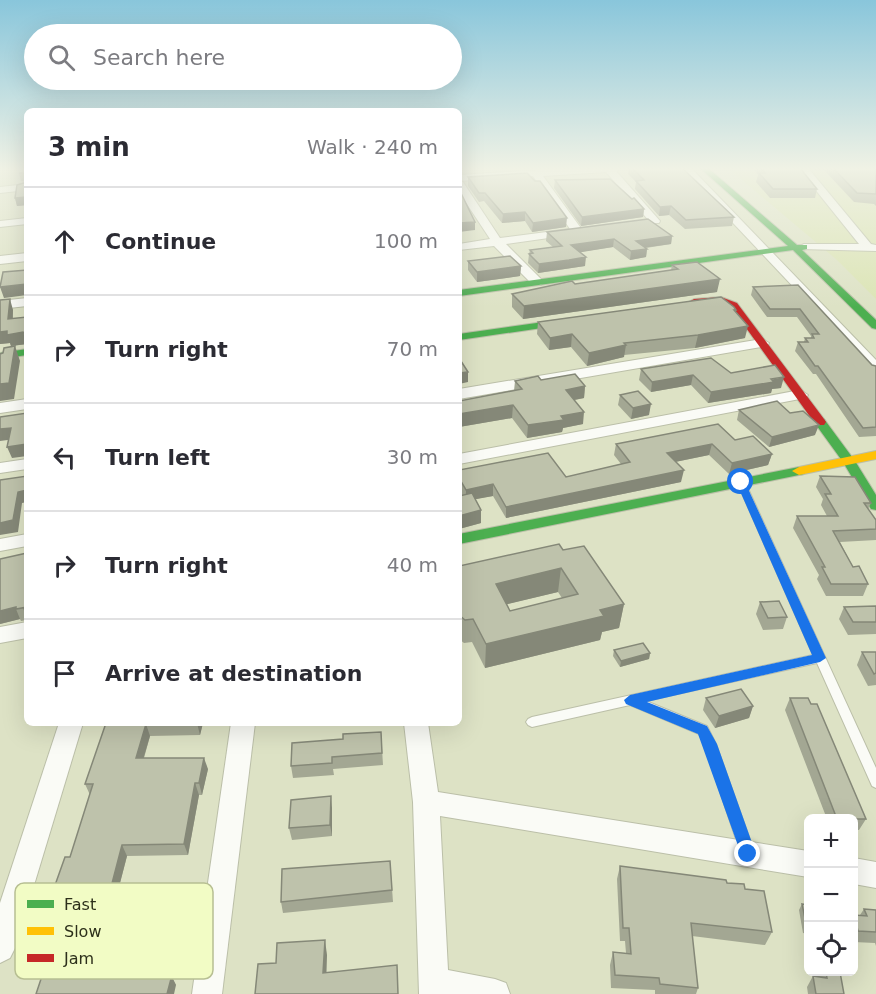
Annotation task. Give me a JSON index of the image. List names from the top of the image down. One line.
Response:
{"legend":["Fast","Slow","Jam"],"page":{"search":"Search here","heading":["3 min","Walk · 240 m"],"list":[["Continue","100 m"],["Turn right","70 m"],["Turn left","30 m"],["Turn right","40 m"],"Arrive at destination"],"map_buttons":["+","−"]}}
